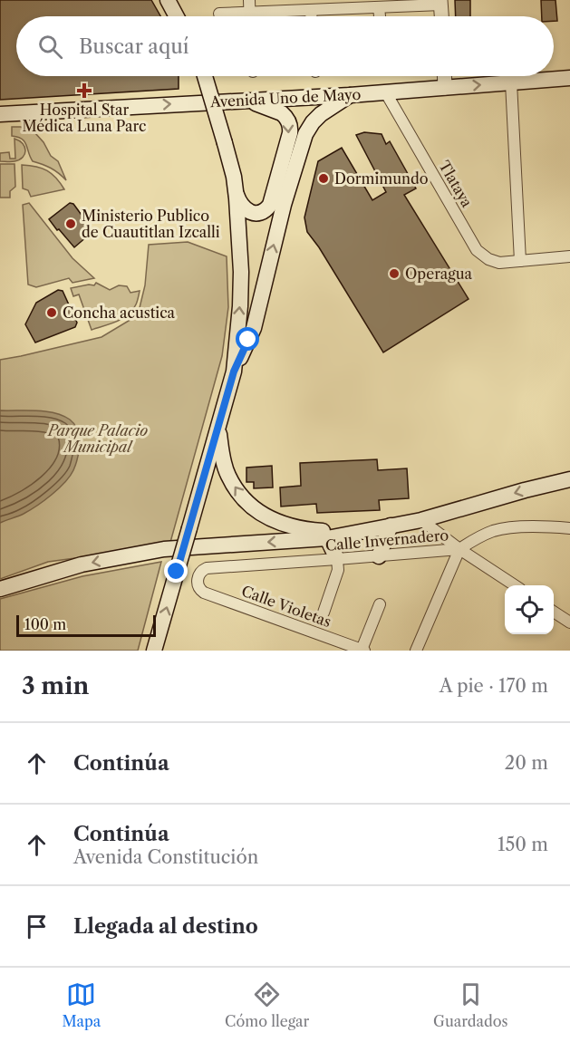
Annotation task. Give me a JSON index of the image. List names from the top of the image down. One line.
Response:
{"streets":{"main road":["Avenida Uno de Mayo"],"street":["Tlataya","Calle Invernadero","Calle Violetas"]},"crossings":[["Avenida Uno de Mayo","Tlataya"],["Calle Invernadero","Calle Violetas"]],"one_way":["Avenida Uno de Mayo"],"parks":["Parque Palacio Municipal"],"places":{"health":["Hospital Star Médica Luna Parc"],"other":["Dormimundo","Ministerio Publico de Cuautitlan Izcalli","Operagua","Concha acustica"]},"scale_bar":"100 m","page":{"search":"Buscar aquí","scale":"100 m","heading":["3 min","A pie · 170 m"],"list":[["Continúa","20 m"],["Continúa","Avenida Constitución","150 m"],"Llegada al destino"],"nav":["Mapa","Cómo llegar","Guardados"]}}
